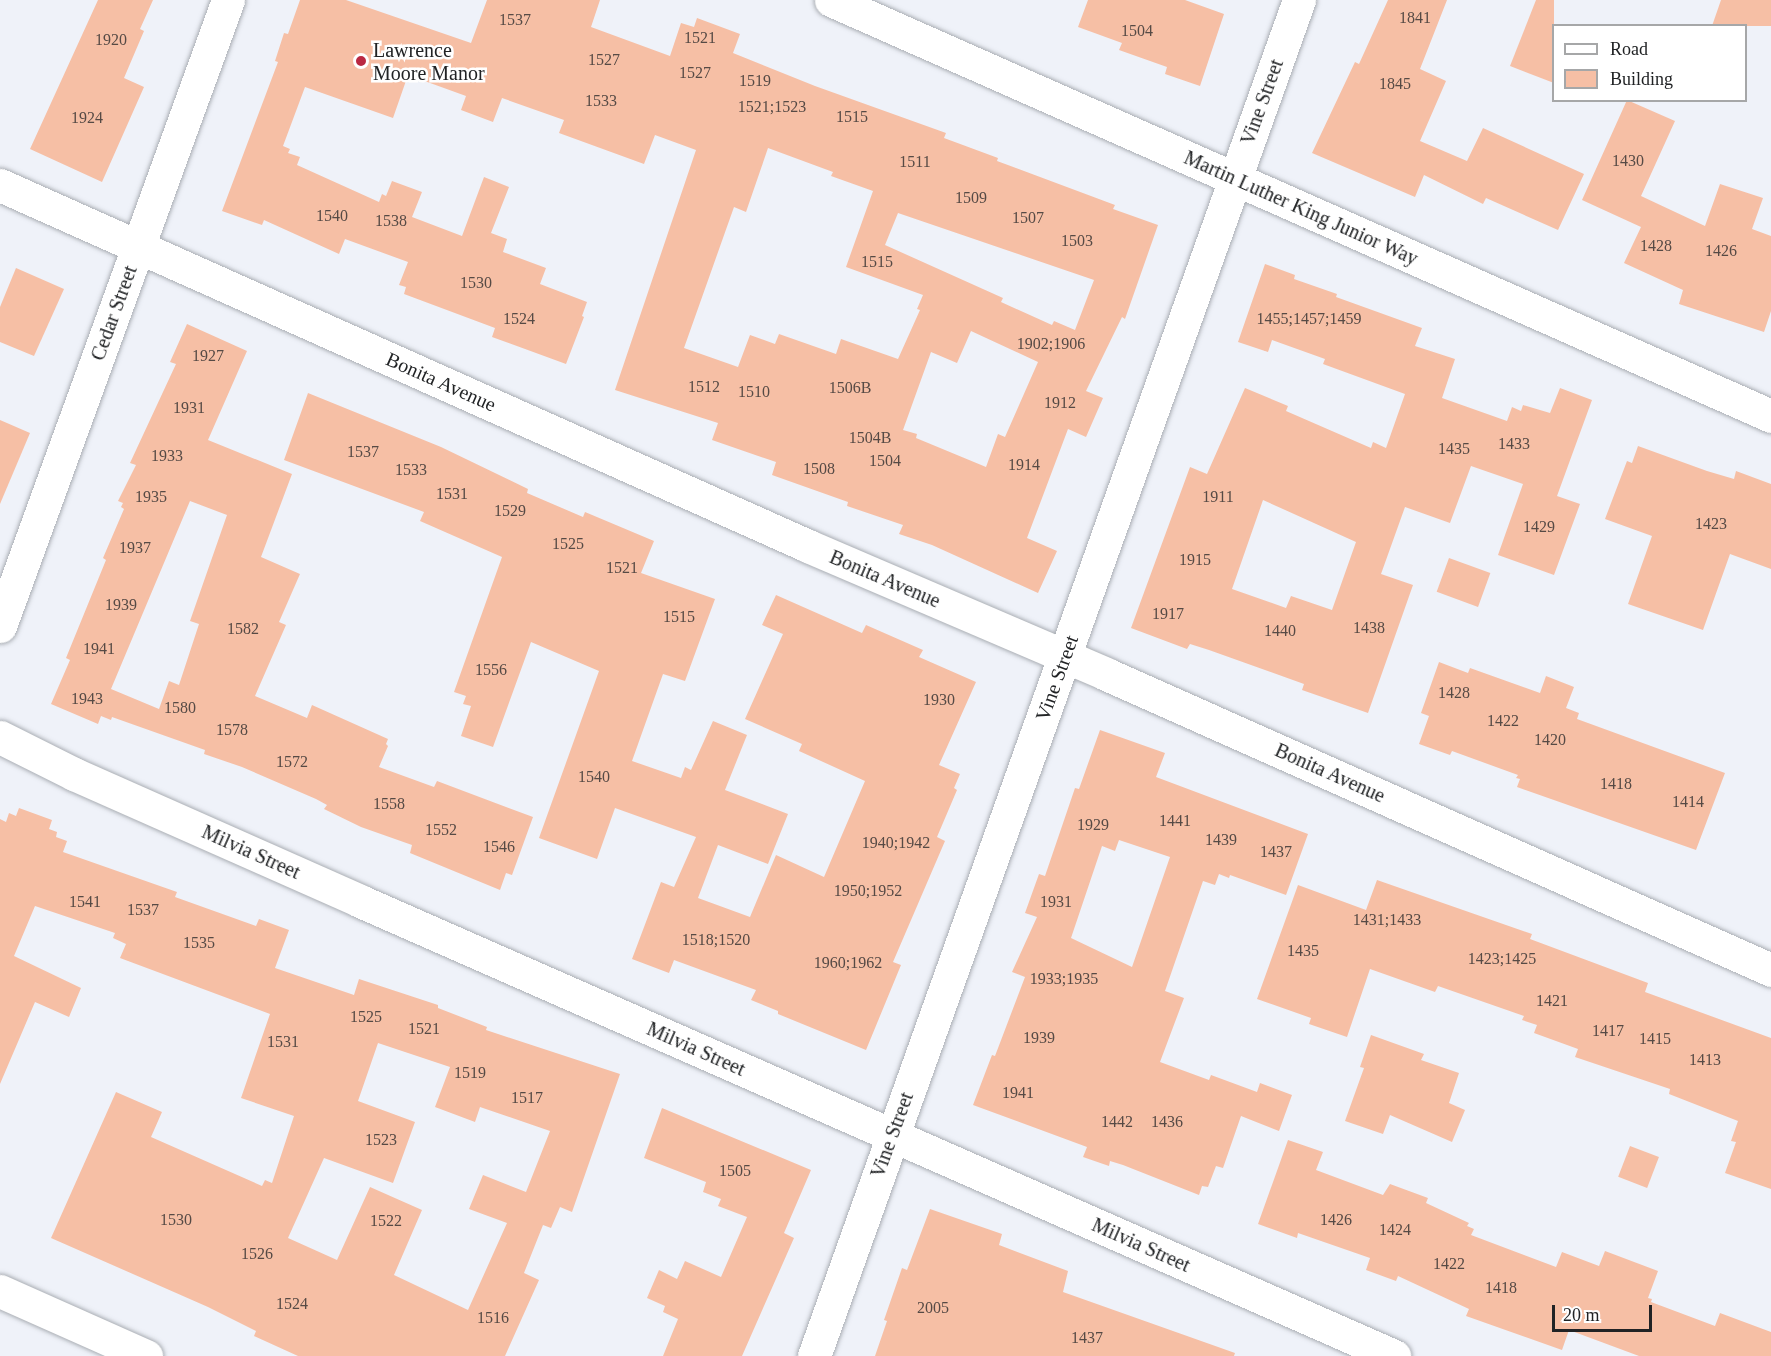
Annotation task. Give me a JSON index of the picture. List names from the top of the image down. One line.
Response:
{"streets":{"street":["Vine Street","Martin Luther King Junior Way","Cedar Street","Bonita Avenue","Milvia Street"]},"crossings":[["Vine Street","Martin Luther King Junior Way"],["Vine Street","Bonita Avenue"],["Vine Street","Milvia Street"],["Cedar Street","Bonita Avenue"]],"places":["Lawrence Moore Manor"],"house_numbers":["1841","1537","1504","1521","1920","1527","1527","1519","1845","1533","1521;1523","1515","1924","1430","1511","1509","1540","1507","1538","1503","1428","1426","1515","1530","1524","1455;1457;1459","1902;1906","1927","1512","1506B","1510","1912","1931","1504B","1433","1435","1537","1933","1504","1914","1508","1533","1531","1935","1911","1529","1423","1429","1525","1937","1915","1521","1939","1917","1515","1438","1582","1440","1941","1556","1428","1943","1930","1580","1422","1578","1420","1572","1540","1418","1414","1558","1441","1929","1552","1439","1940;1942","1546","1437","1950;1952","1541","1931","1537","1431;1433","1518;1520","1535","1435","1423;1425","1960;1962","1933;1935","1421","1525","1521","1417","1939","1415","1531","1413","1519","1941","1517","1442","1436","1523","1505","1530","1426","1522","1424","1526","1422","1418","1524","2005","1516","1437"],"legend":["Road","Building"],"scale_bar":"20 m"}
